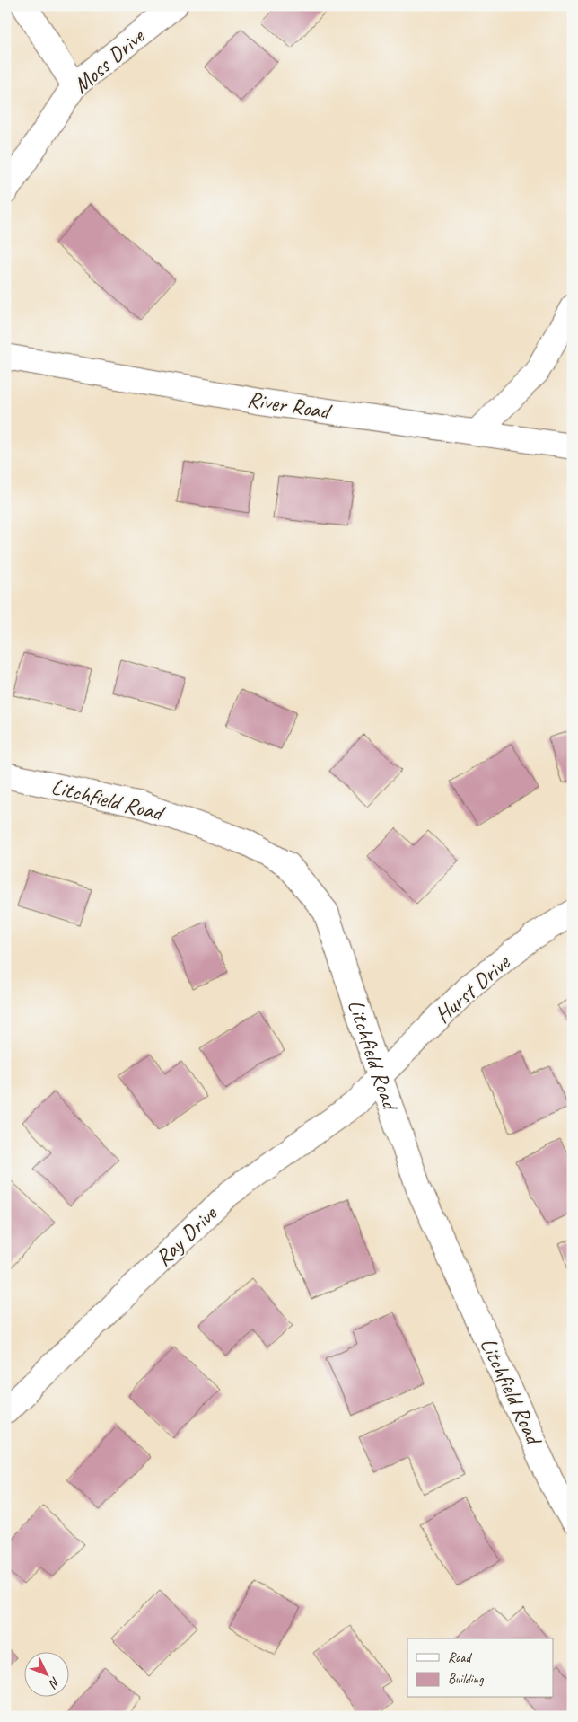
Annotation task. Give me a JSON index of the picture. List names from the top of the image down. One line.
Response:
{"streets":{"street":["Moss Drive","River Road","Litchfield Road","Hurst Drive","Ray Drive"]},"crossings":[["Litchfield Road","Hurst Drive"],["Litchfield Road","Ray Drive"],["Hurst Drive","Ray Drive"]],"legend":["Road","Building"],"north":"bottom right"}
